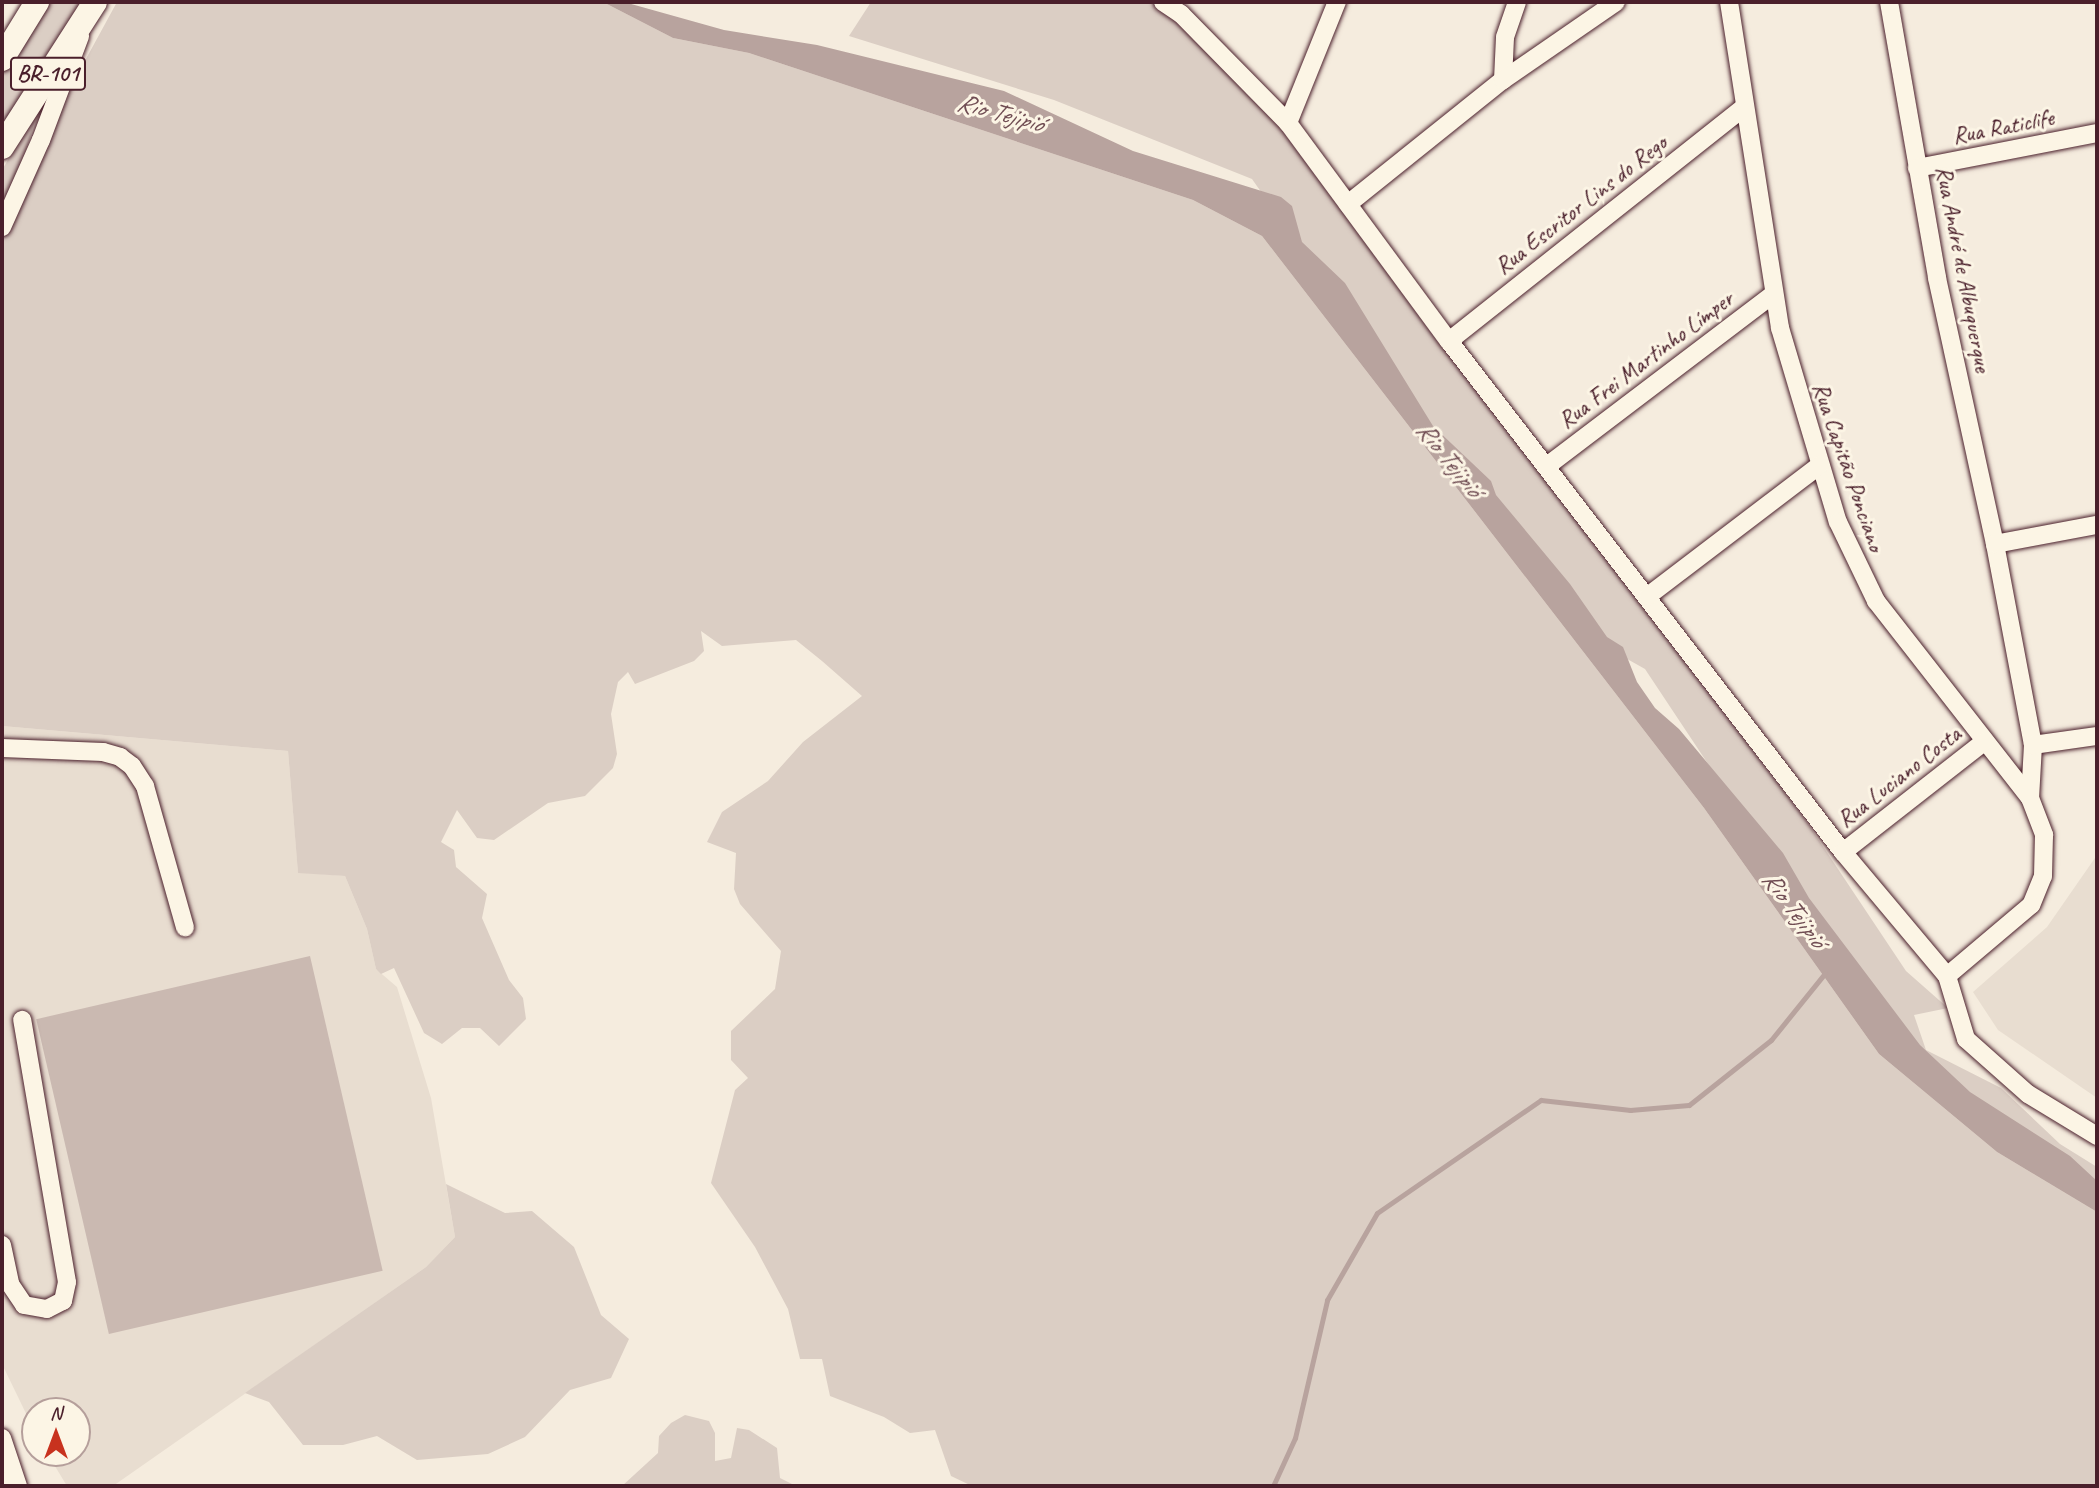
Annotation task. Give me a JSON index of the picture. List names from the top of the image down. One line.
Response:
{"streets":{"highway":["BR-101"],"street":["Rua Raticlife","Rua Escritor Lins do Rego","Rua André de Albuquerque","Rua Frei Martinho Límper","Rua Capitão Ponciano","Rua Luciano Costa"]},"crossings":[["Rua Raticlife","Rua André de Albuquerque"],["Rua Escritor Lins do Rego","Rua Capitão Ponciano"],["Rua André de Albuquerque","Rua Capitão Ponciano"],["Rua Frei Martinho Límper","Rua Capitão Ponciano"],["Rua Capitão Ponciano","Rua Luciano Costa"]],"water":["Rio Tejipió"],"north":"top"}
